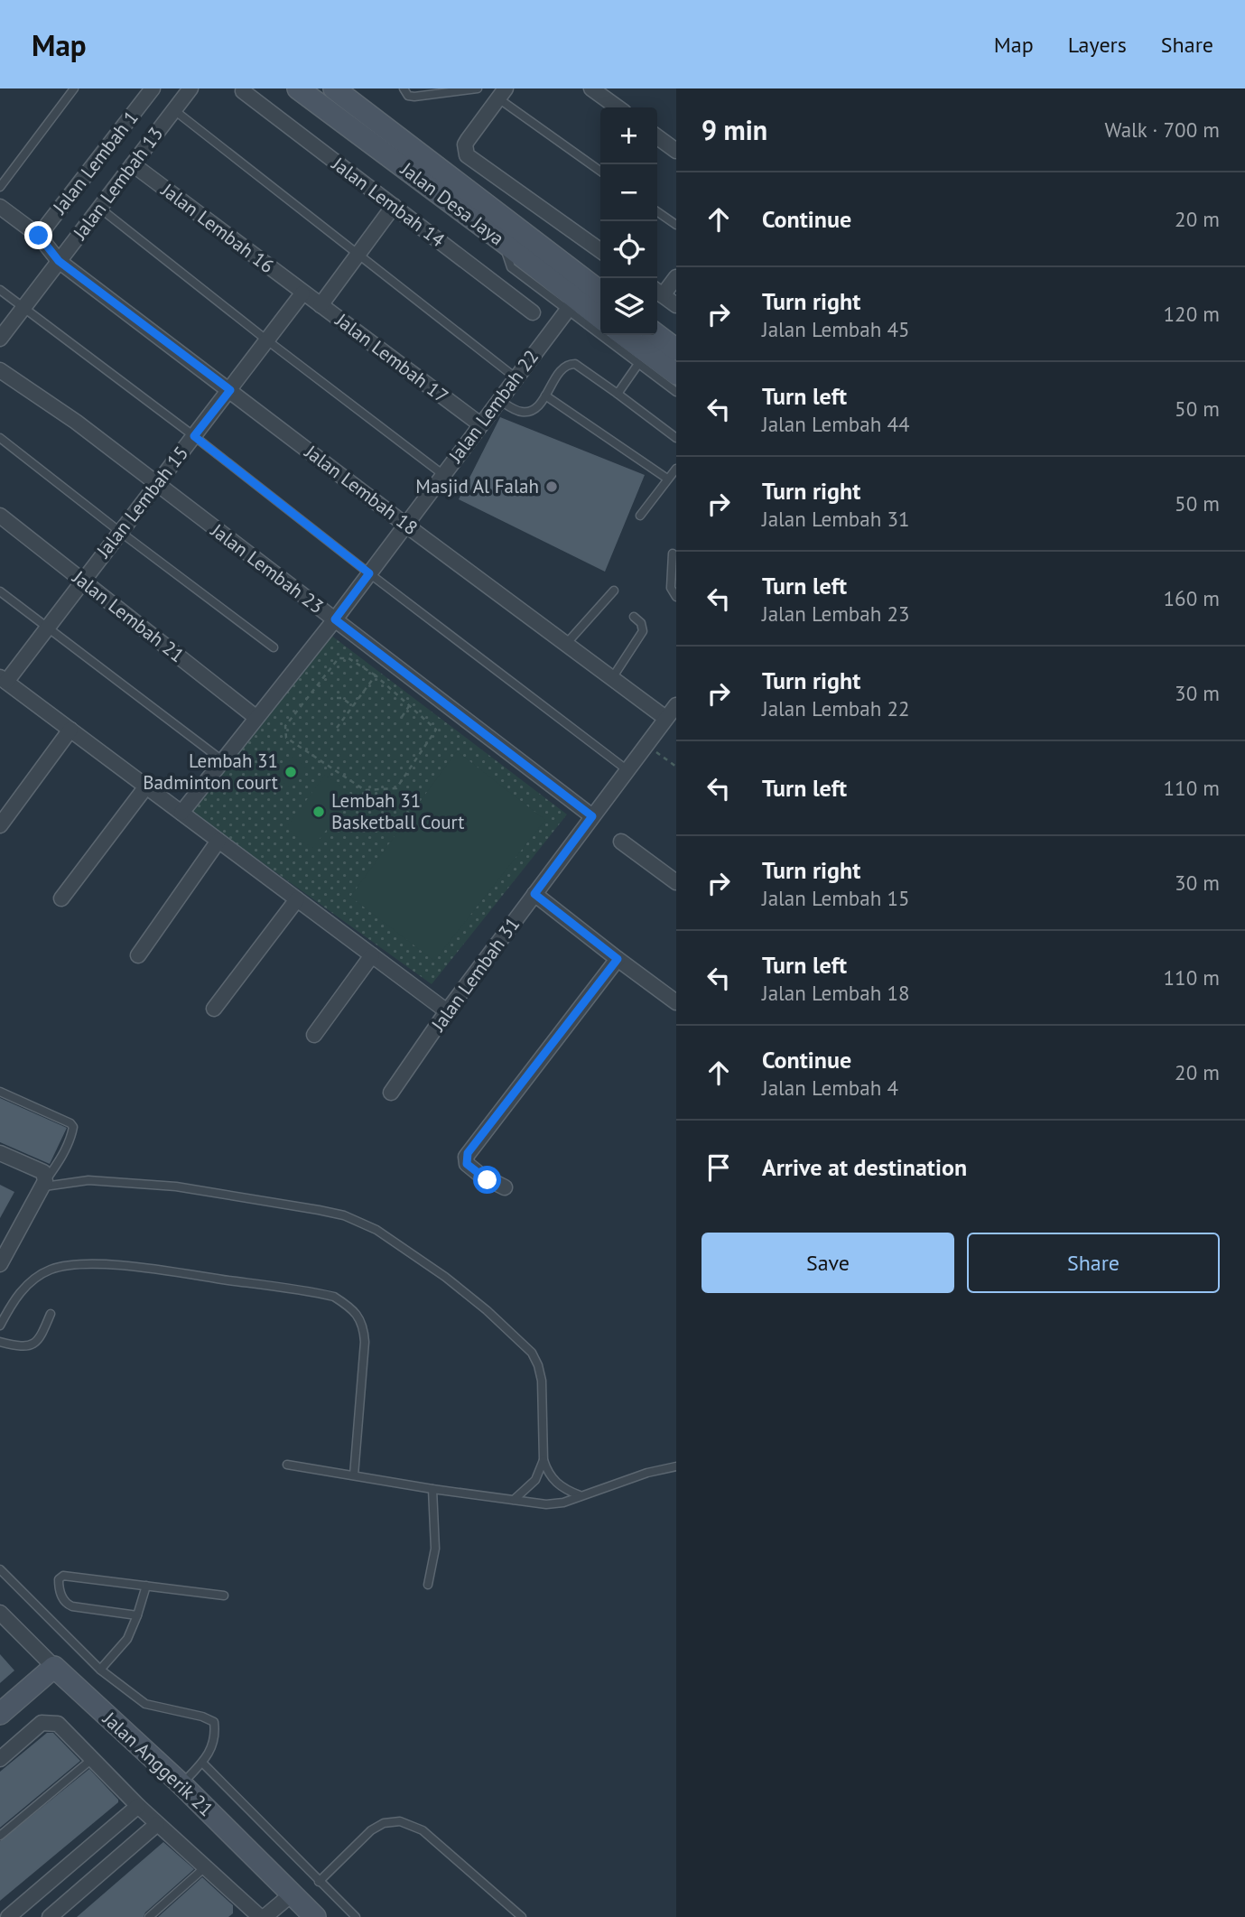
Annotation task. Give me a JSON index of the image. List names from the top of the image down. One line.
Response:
{"streets":{"main road":["Jalan Desa Jaya","Jalan Anggerik 21"],"street":["Jalan Lembah 1","Jalan Lembah 13","Jalan Lembah 14","Jalan Lembah 16","Jalan Lembah 17","Jalan Lembah 22","Jalan Lembah 18","Jalan Lembah 15","Jalan Lembah 23","Jalan Lembah 21","Jalan Lembah 31"]},"crossings":[["Jalan Lembah 1","Jalan Lembah 18"],["Jalan Lembah 13","Jalan Lembah 16"],["Jalan Lembah 13","Jalan Lembah 18"],["Jalan Desa Jaya","Jalan Lembah 22"],["Jalan Lembah 16","Jalan Lembah 17"],["Jalan Lembah 16","Jalan Lembah 15"],["Jalan Lembah 17","Jalan Lembah 22"],["Jalan Lembah 17","Jalan Lembah 15"],["Jalan Lembah 22","Jalan Lembah 18"],["Jalan Lembah 22","Jalan Lembah 23"],["Jalan Lembah 22","Jalan Lembah 21"],["Jalan Lembah 18","Jalan Lembah 15"],["Jalan Lembah 18","Jalan Lembah 31"],["Jalan Lembah 15","Jalan Lembah 23"],["Jalan Lembah 15","Jalan Lembah 21"],["Jalan Lembah 23","Jalan Lembah 31"]],"places":["Masjid Al Falah","Lembah 31 Badminton court","Lembah 31 Basketball Court"],"page":{"header":"Map","nav":["Map","Layers","Share"],"heading":["9 min","Walk · 700 m"],"map_buttons":["+","−"],"list":[["Continue","20 m"],["Turn right","Jalan Lembah 45","120 m"],["Turn left","Jalan Lembah 44","50 m"],["Turn right","Jalan Lembah 31","50 m"],["Turn left","Jalan Lembah 23","160 m"],["Turn right","Jalan Lembah 22","30 m"],["Turn left","110 m"],["Turn right","Jalan Lembah 15","30 m"],["Turn left","Jalan Lembah 18","110 m"],["Continue","Jalan Lembah 4","20 m"],"Arrive at destination"],"buttons":["Save","Share"]}}
